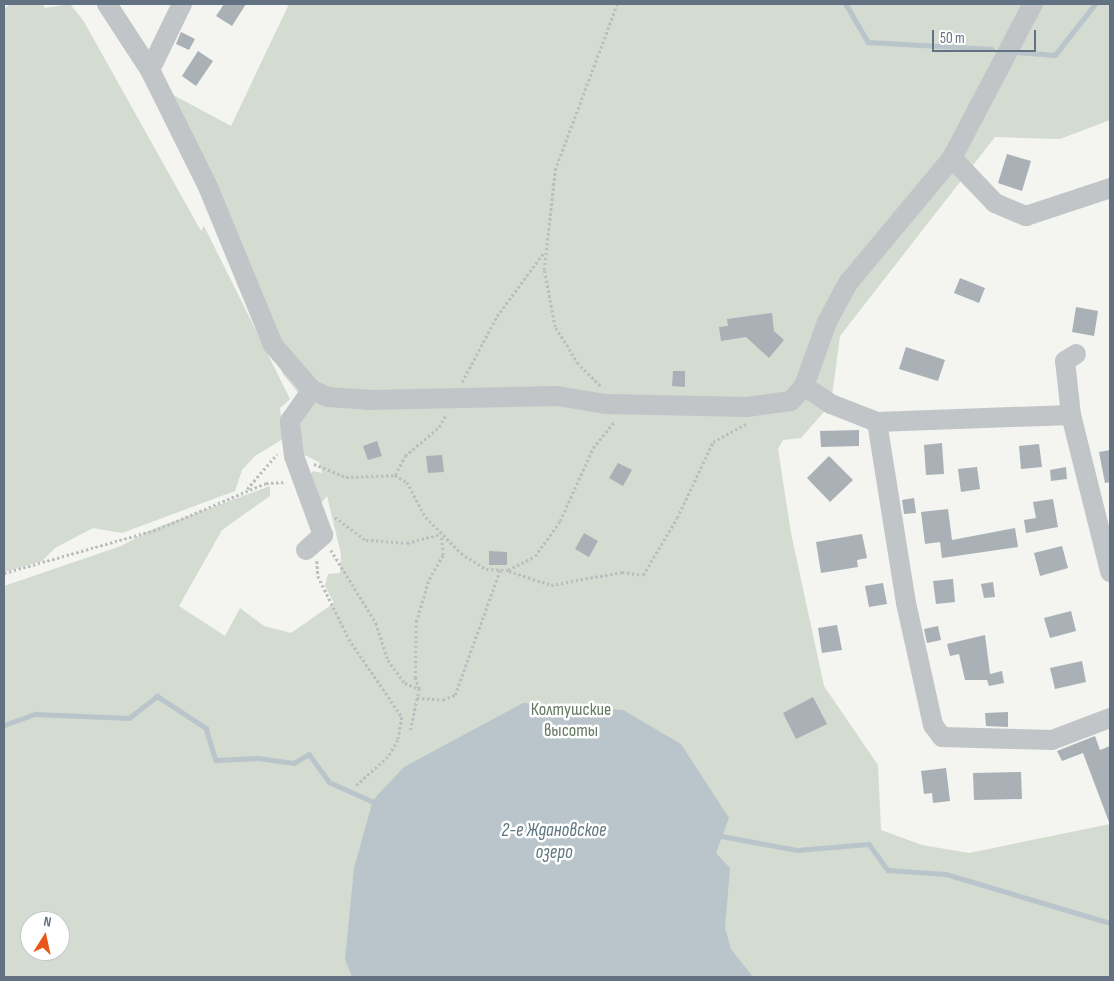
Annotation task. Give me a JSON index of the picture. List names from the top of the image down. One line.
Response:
{"water":["2-е Ждановское озеро"],"parks":["Колтушские высоты"],"scale_bar":"50 m","north":"top"}
